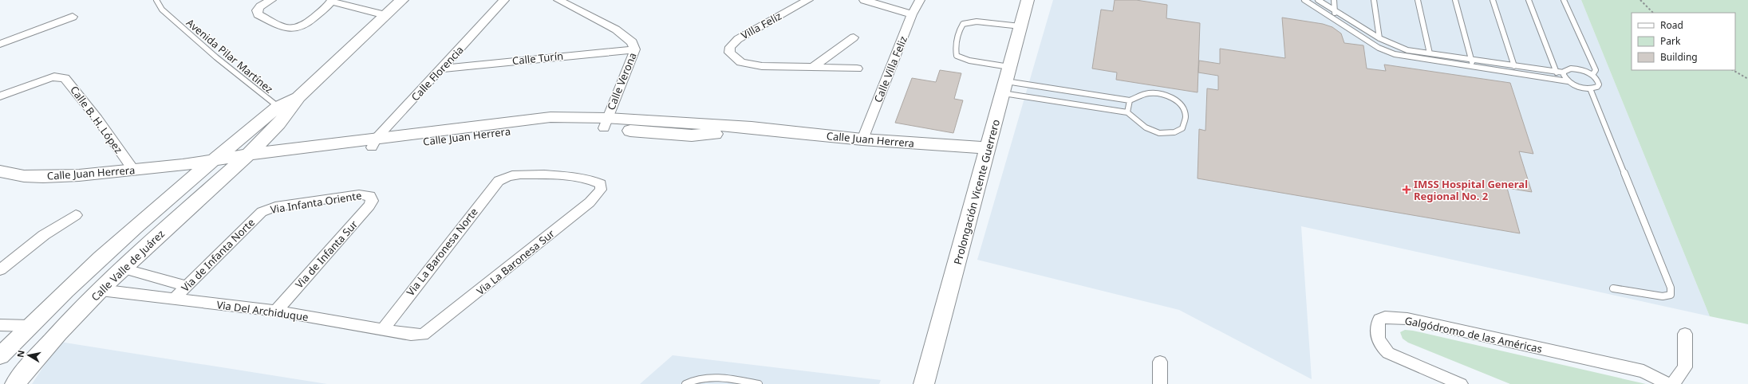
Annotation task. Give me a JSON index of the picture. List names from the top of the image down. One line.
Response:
{"streets":{"street":["Villa Feliz","Calle Turín","Calle Villa Feliz","Calle Florencia","Calle Verona","Calle B. H. López","Calle Juan Herrera","Prolongación Vicente Guerrero","Via Infanta Oriente","Via La Baronesa Norte","Via de Infanta Sur","Via de Infanta Norte","Via La Baronesa Sur","Calle Valle de Juárez","Via Del Archiduque","Galgódromo de las Américas"],"lane":["Avenida Pilar Martínez"]},"crossings":[["Avenida Pilar Martínez","Calle Valle de Juárez"],["Calle Turín","Calle Florencia"],["Calle Turín","Calle Verona"],["Calle Villa Feliz","Calle Juan Herrera"],["Calle Florencia","Calle Juan Herrera"],["Calle Verona","Calle Juan Herrera"],["Calle B. H. López","Calle Juan Herrera"],["Calle Juan Herrera","Prolongación Vicente Guerrero"],["Calle Juan Herrera","Calle Valle de Juárez"],["Via Infanta Oriente","Via de Infanta Sur"],["Via Infanta Oriente","Via de Infanta Norte"],["Via La Baronesa Norte","Via La Baronesa Sur"],["Via La Baronesa Norte","Via Del Archiduque"],["Via de Infanta Sur","Via Del Archiduque"],["Via de Infanta Norte","Via Del Archiduque"],["Via La Baronesa Sur","Via Del Archiduque"],["Calle Valle de Juárez","Via Del Archiduque"]],"places":{"health":["IMSS Hospital General Regional No. 2"]},"legend":["Road","Park","Building"],"north":"left"}
